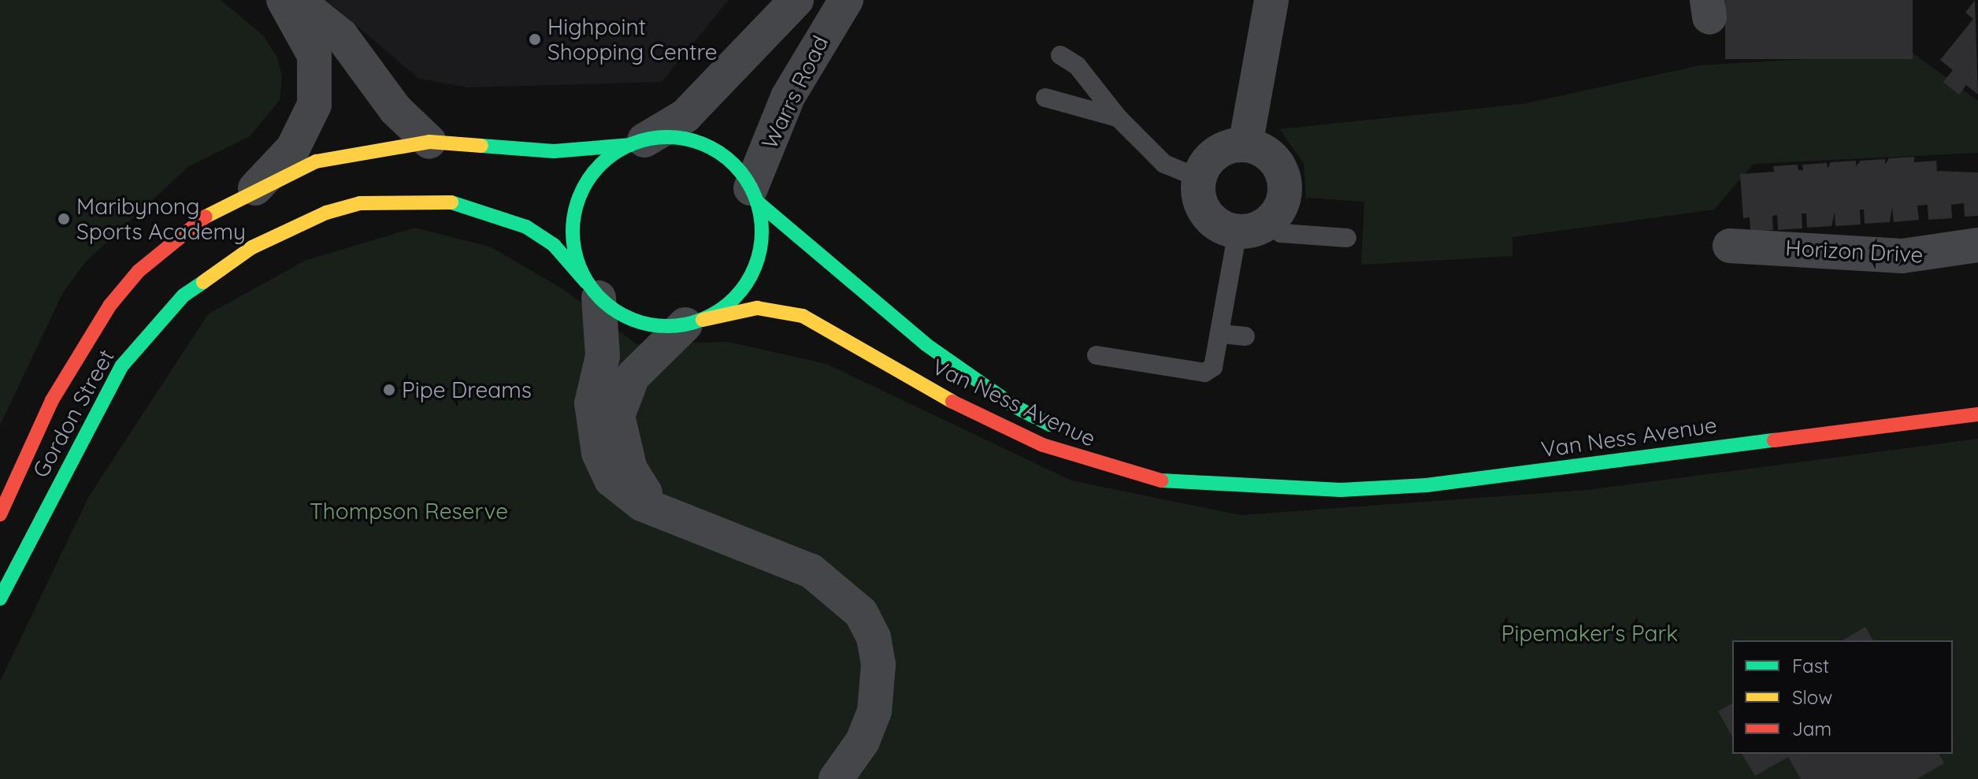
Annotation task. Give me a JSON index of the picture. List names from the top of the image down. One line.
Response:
{"streets":{"main road":["Van Ness Avenue","Gordon Street"],"street":["Warrs Road","Horizon Drive"]},"crossings":[["Warrs Road","Van Ness Avenue"],["Warrs Road","Gordon Street"],["Van Ness Avenue","Gordon Street"]],"parks":["Thompson Reserve","Pipemaker's Park"],"places":["Highpoint Shopping Centre","Maribynong Sports Academy","Pipe Dreams"],"legend":["Fast","Slow","Jam"]}
